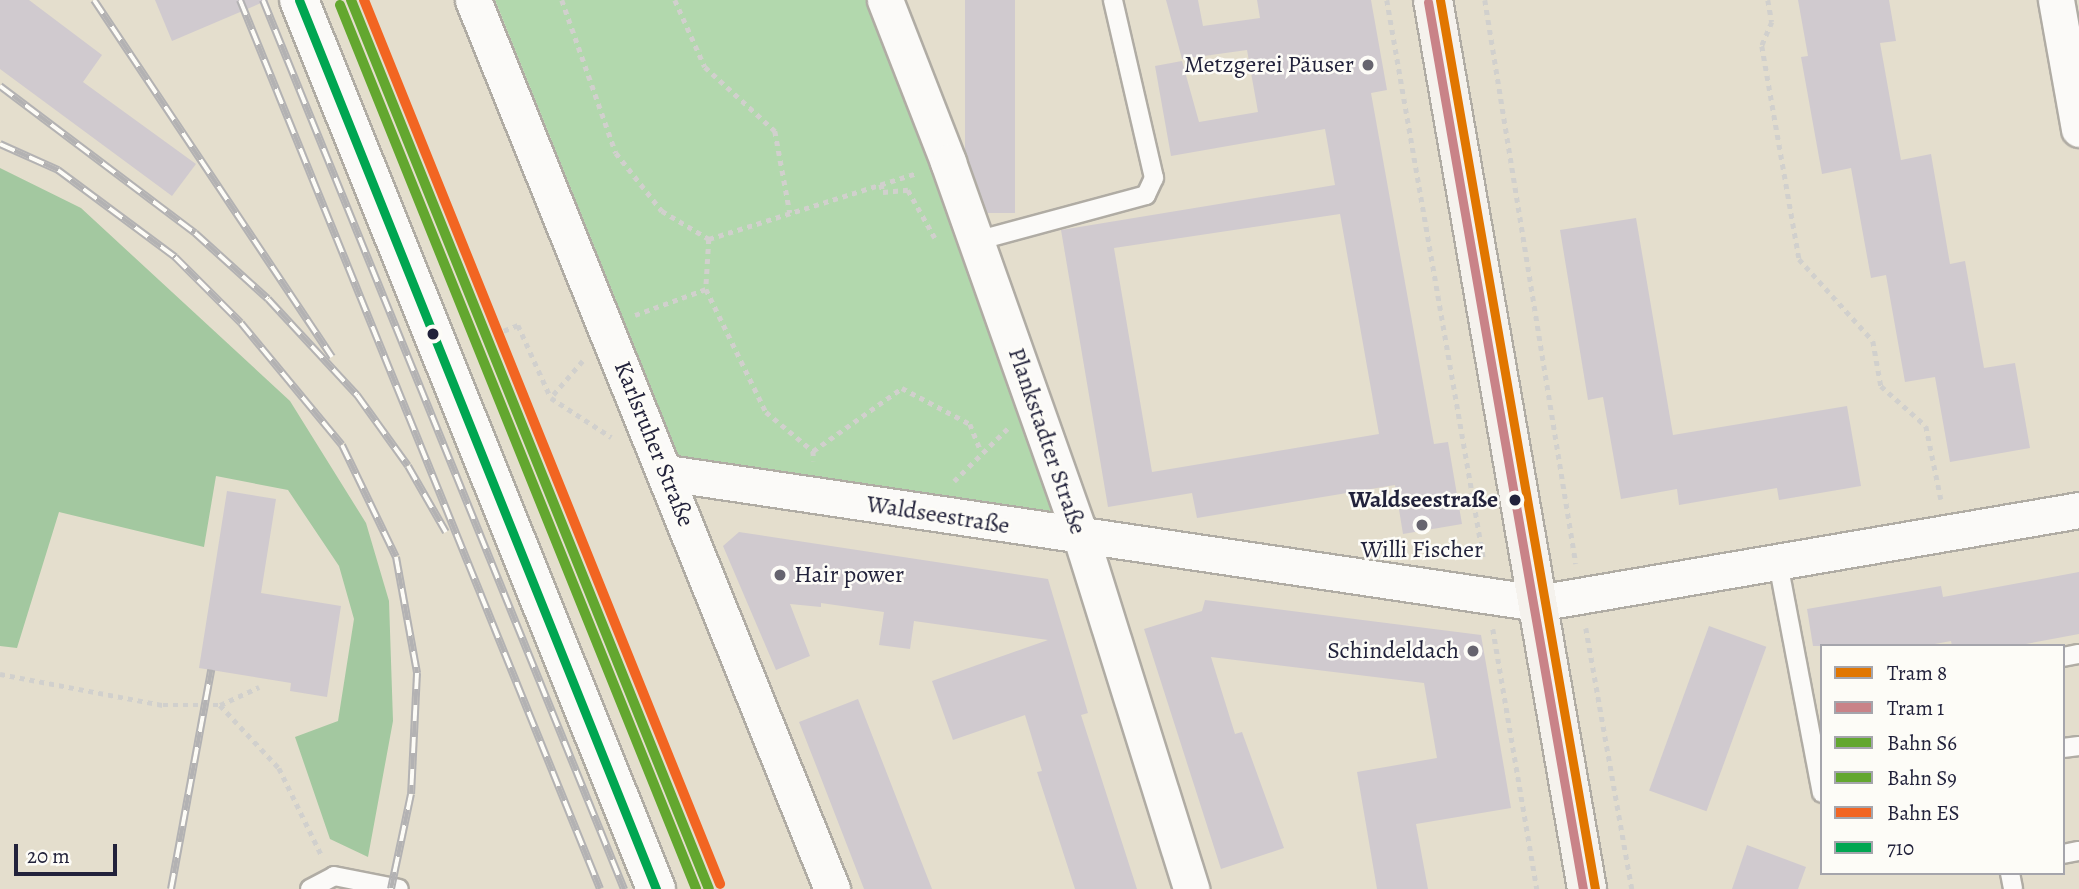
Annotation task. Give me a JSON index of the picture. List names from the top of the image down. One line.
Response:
{"streets":{"street":["Plankstadter Straße","Karlsruher Straße","Waldseestraße"]},"crossings":[["Plankstadter Straße","Waldseestraße"],["Karlsruher Straße","Waldseestraße"]],"places":["Metzgerei Päuser","Waldseestraße","Willi Fischer","Hair power","Schindeldach"],"lines":["tram line 8","rail line S6","rail line ES","transit line 710","tram line 1","rail line S9"],"legend":["Tram 8","Tram 1","Bahn S6","Bahn S9","Bahn ES","710"],"scale_bar":"20 m"}
